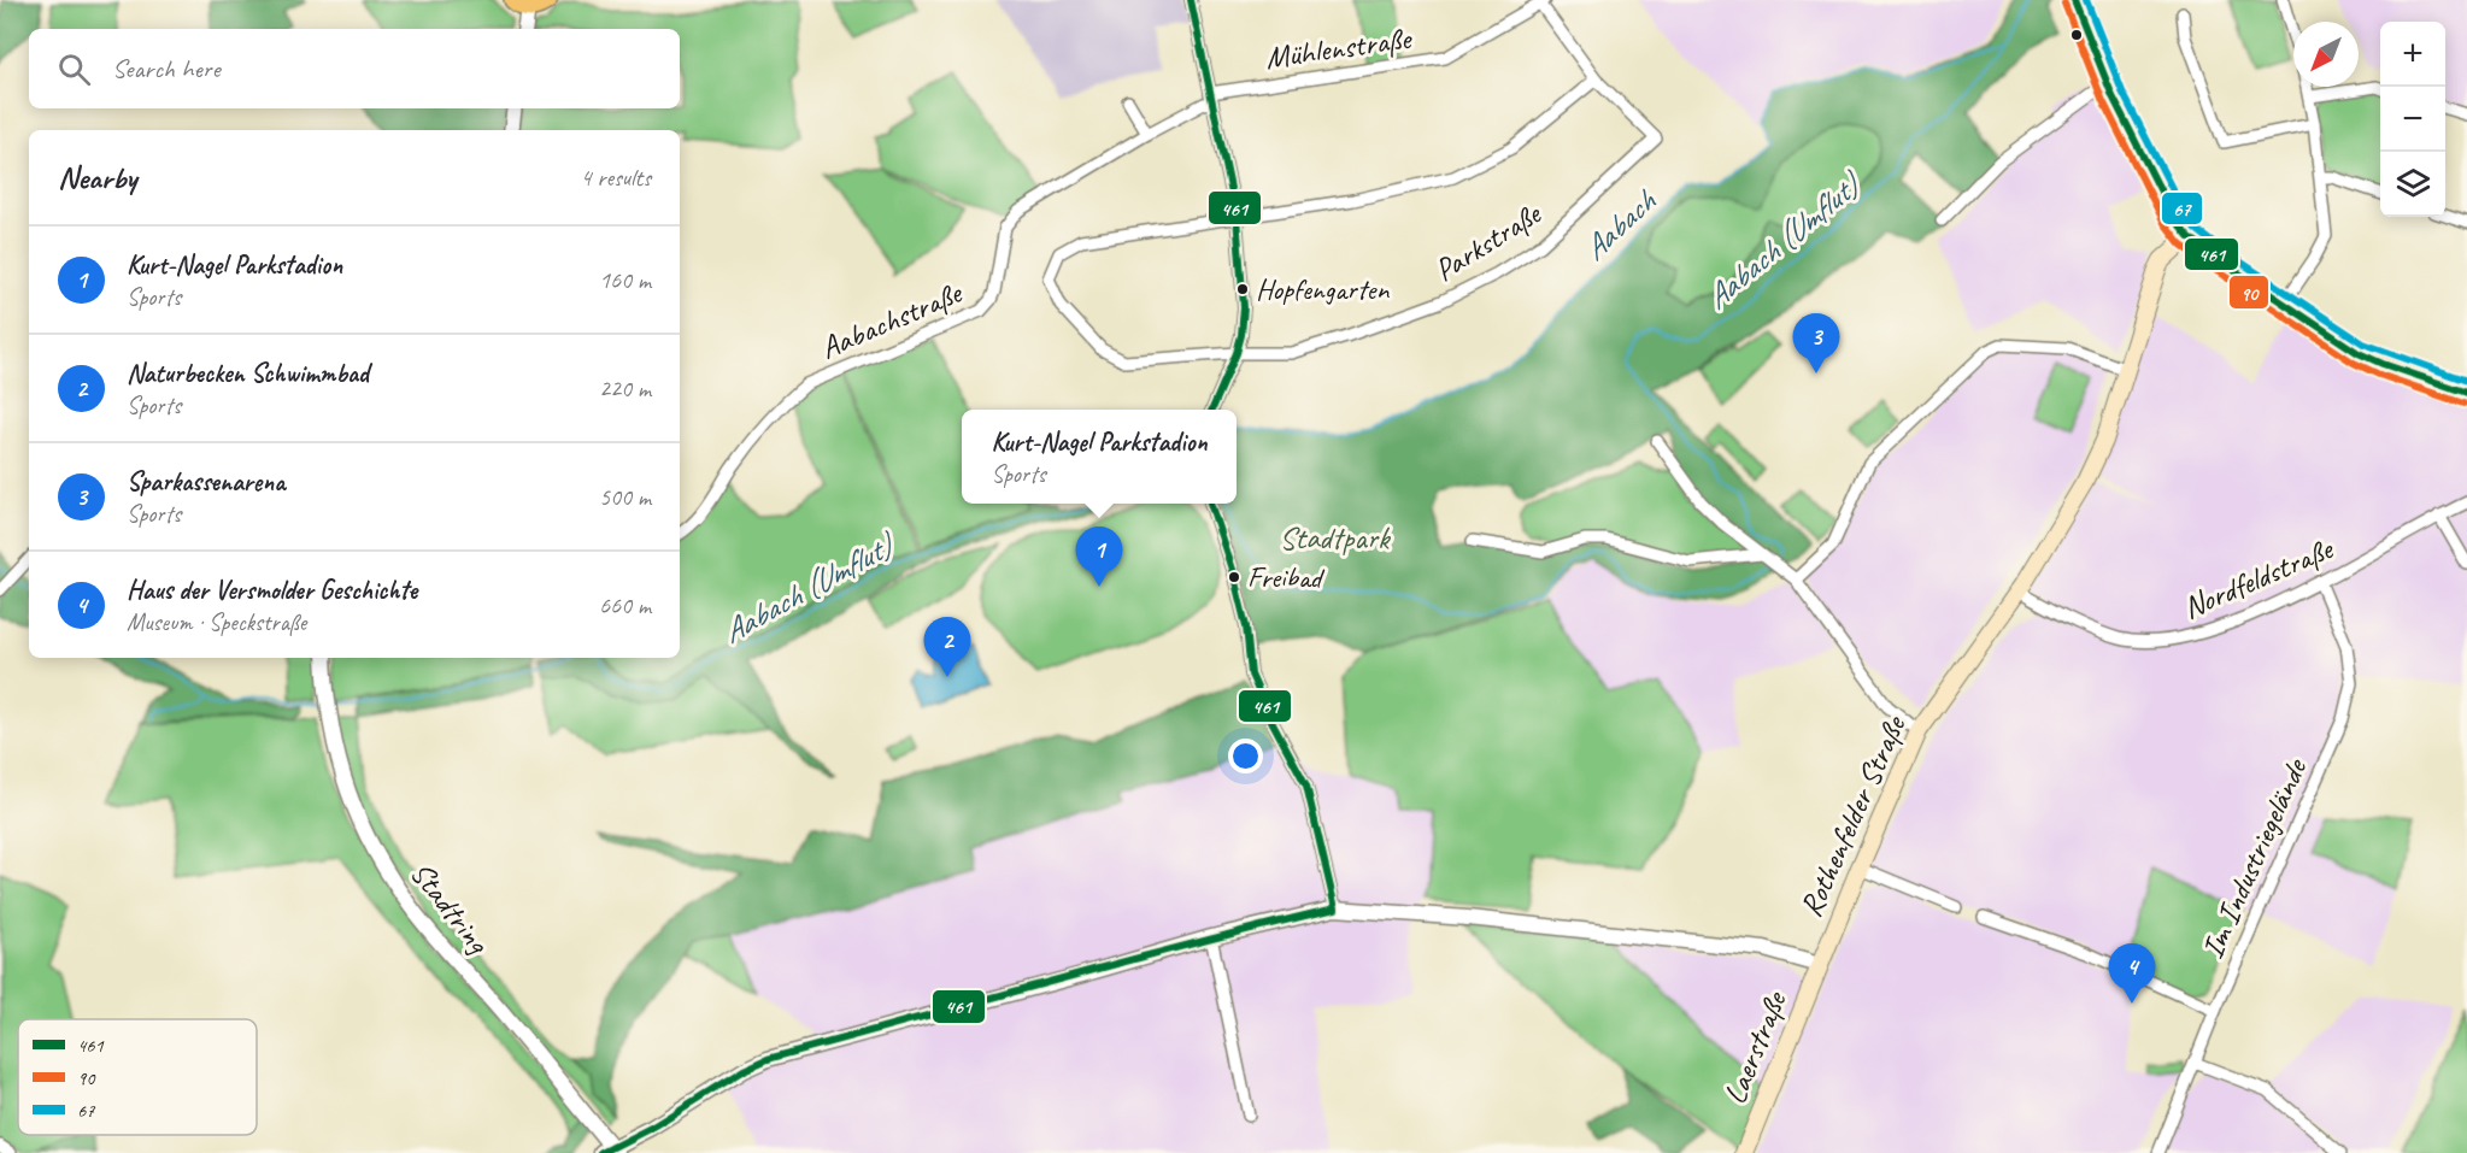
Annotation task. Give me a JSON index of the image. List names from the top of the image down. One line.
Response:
{"streets":{"main road":["Rothenfelder Straße","Laerstraße"],"street":["Mühlenstraße","Parkstraße","Aabachstraße","Nordfeldstraße","Im Industriegelände","Stadtring"]},"crossings":[["Mühlenstraße","Aabachstraße"],["Nordfeldstraße","Rothenfelder Straße"],["Nordfeldstraße","Im Industriegelände"],["Rothenfelder Straße","Stadtring"],["Rothenfelder Straße","Laerstraße"]],"water":["Aabach","Aabach (Umflut)"],"parks":["Stadtpark"],"places":["Hopfengarten","Freibad"],"lines":["transit line 461","transit line 67","transit line 90"],"legend":["461","90","67"],"north":"bottom left","page":{"map_buttons":["+","−"],"search":"Search here","heading":["Nearby","4 results"],"list":[{"mark":"1","name":"Kurt-Nagel Parkstadion","note":"Sports","value":"160 m"},{"mark":"2","name":"Naturbecken Schwimmbad","note":"Sports","value":"220 m"},{"mark":"3","name":"Sparkassenarena","note":"Sports","value":"500 m"},{"mark":"4","name":"Haus der Versmolder Geschichte","note":"Museum · Speckstraße","value":"660 m"}],"pins":["3","1","2","4"],"popup":["Kurt-Nagel Parkstadion","Sports"]}}
